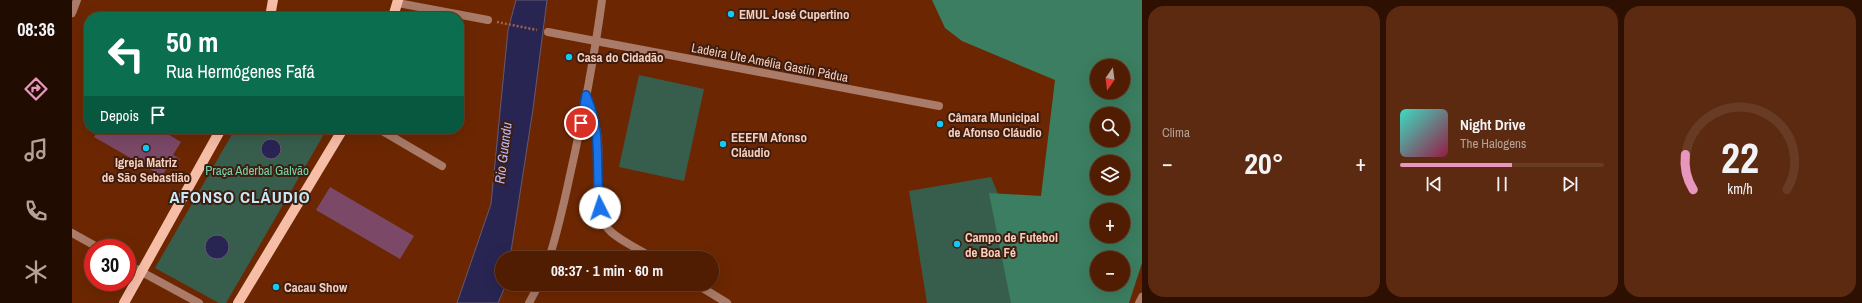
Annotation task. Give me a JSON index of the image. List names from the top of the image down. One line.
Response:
{"streets":{"street":["Ladeira Ute Amélia Gastin Pádua"]},"districts":["AFONSO CLÁUDIO"],"water":["Rio Guandu"],"parks":["Praça Aderbal Galvão"],"places":["EMUL José Cupertino","Casa do Cidadão","Câmara Municipal de Afonso Cláudio","EEEFM Afonso Cláudio","Igreja Matriz de São Sebastião","Campo de Futebol de Boa Fé","Cacau Show"],"north":"bottom","page":{"tabs":"08:36","tile":"Clima","turn":["50 m","Rua Hermógenes Fafá"],"map_buttons":["+","−"],"then":"Depois","song":["Night Drive","The Halogens"],"heat":["−","20°","+"],"limit":"30","trip":"08:37 · 1 min · 60 m","gauge":["22","km/h"]}}
